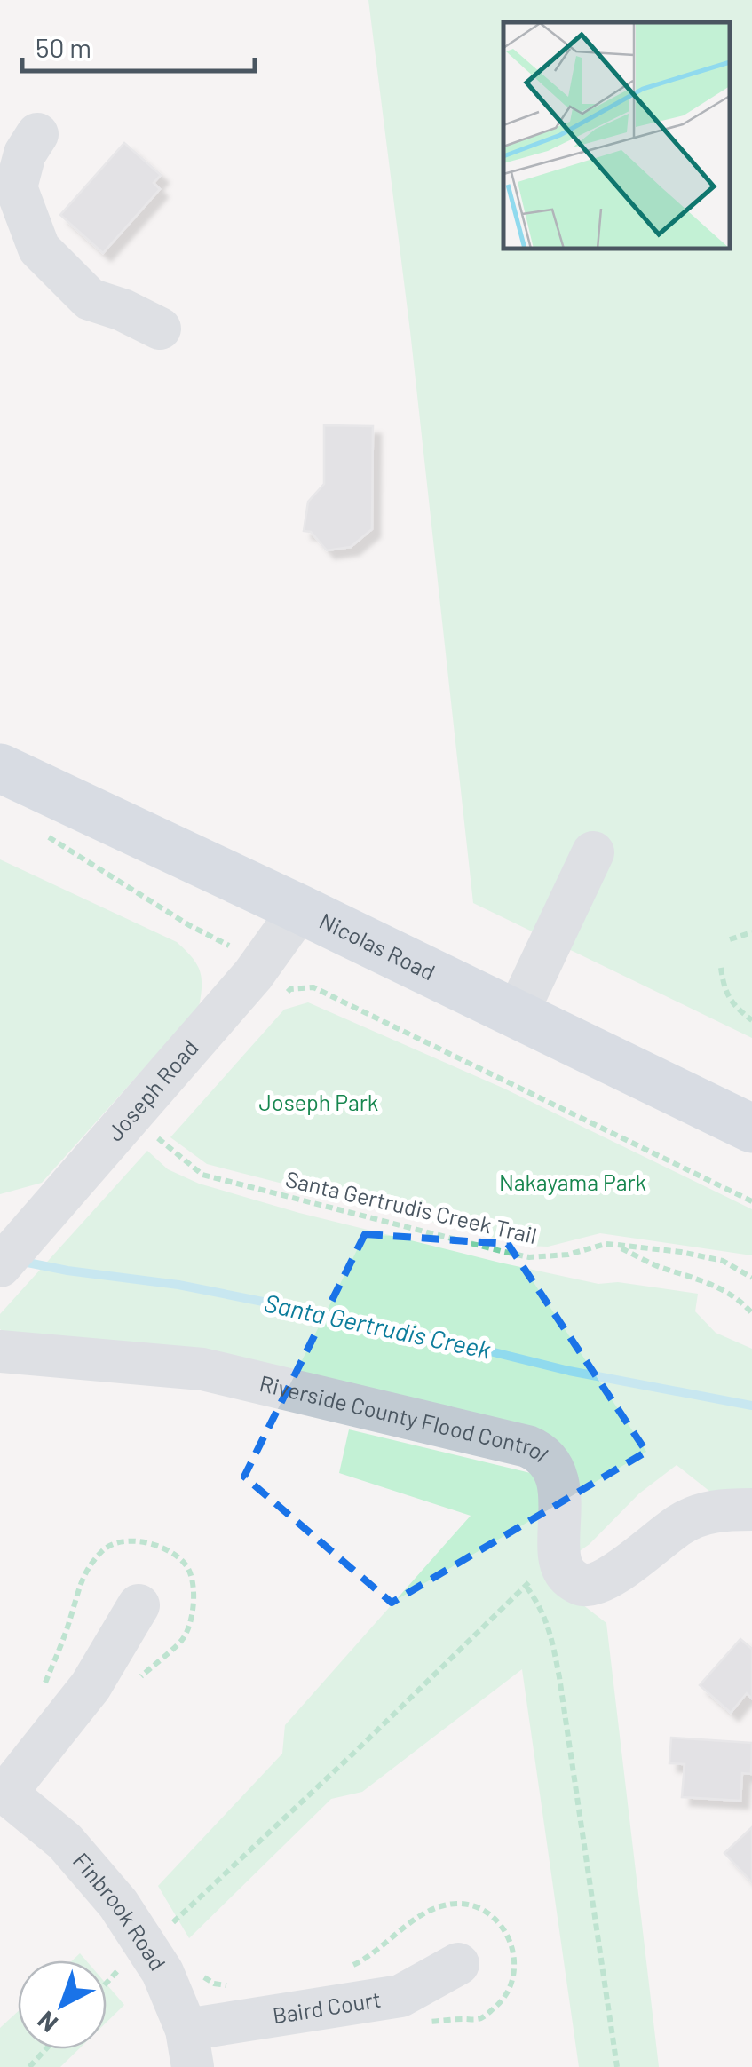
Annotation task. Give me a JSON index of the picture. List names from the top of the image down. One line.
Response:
{"streets":{"main road":["Nicolas Road"],"street":["Joseph Road","Riverside County Flood Control","Finbrook Road","Baird Court"],"path":["Santa Gertrudis Creek Trail"]},"crossings":[["Nicolas Road","Joseph Road"],["Joseph Road","Santa Gertrudis Creek Trail"],["Finbrook Road","Baird Court"]],"water":["Santa Gertrudis Creek"],"parks":["Joseph Park","Nakayama Park"],"scale_bar":"50 m","north":"bottom left"}
